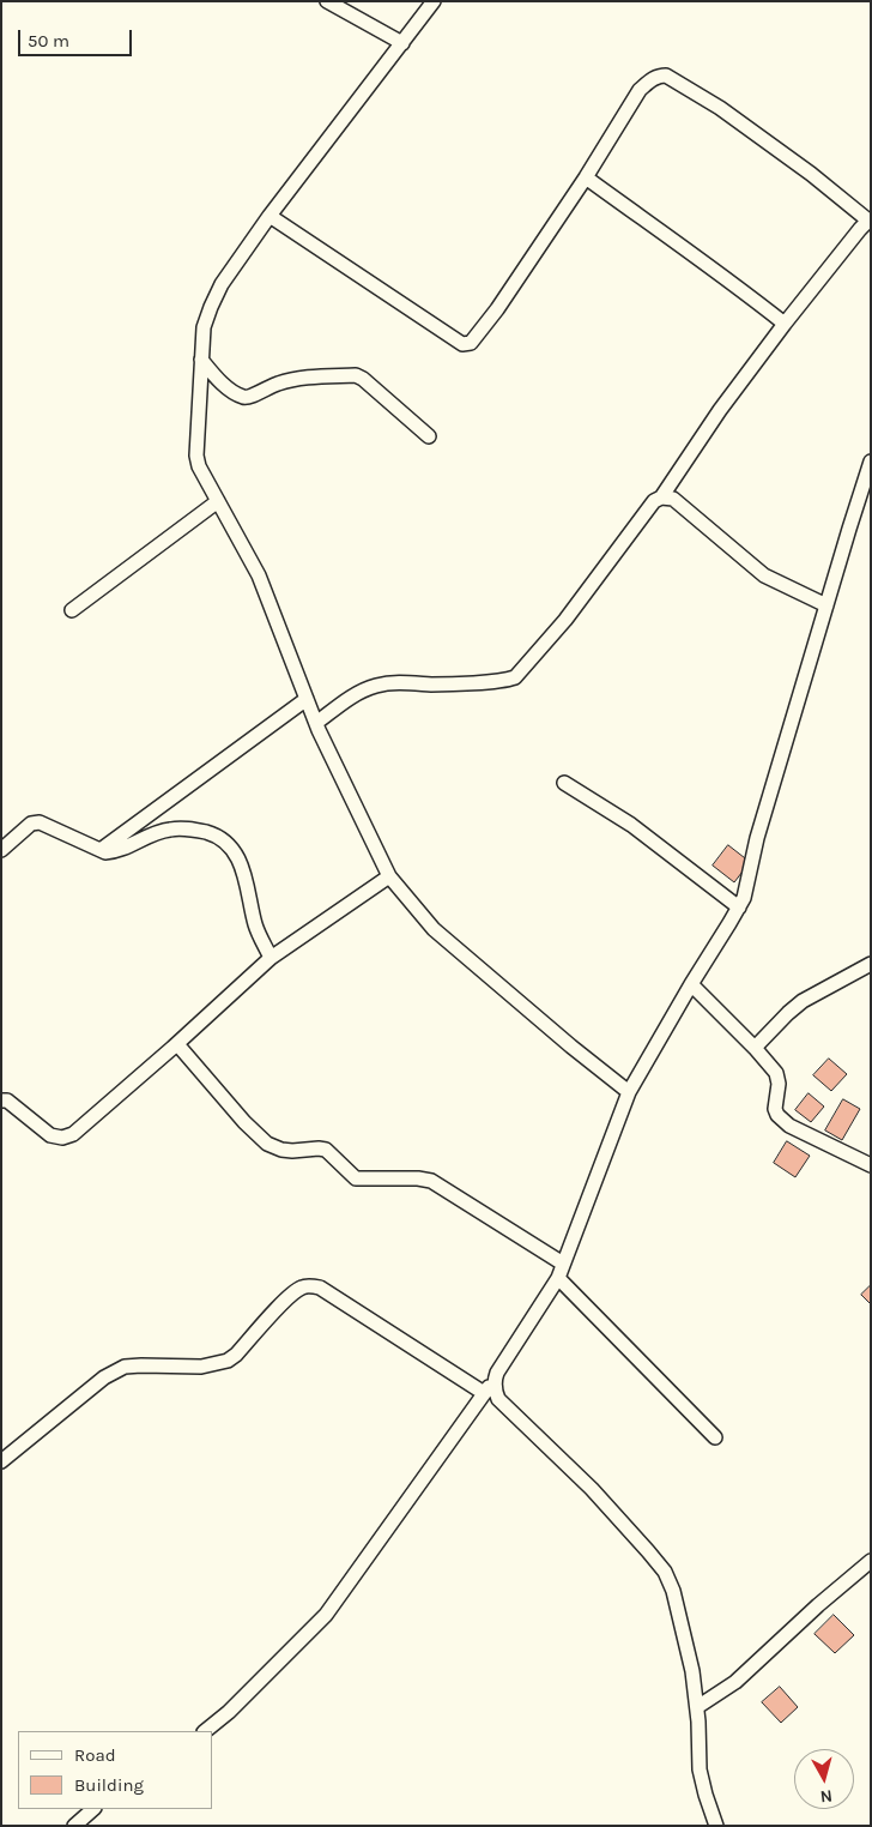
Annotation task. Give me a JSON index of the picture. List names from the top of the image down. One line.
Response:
{"legend":["Road","Building"],"scale_bar":"50 m","north":"bottom"}
